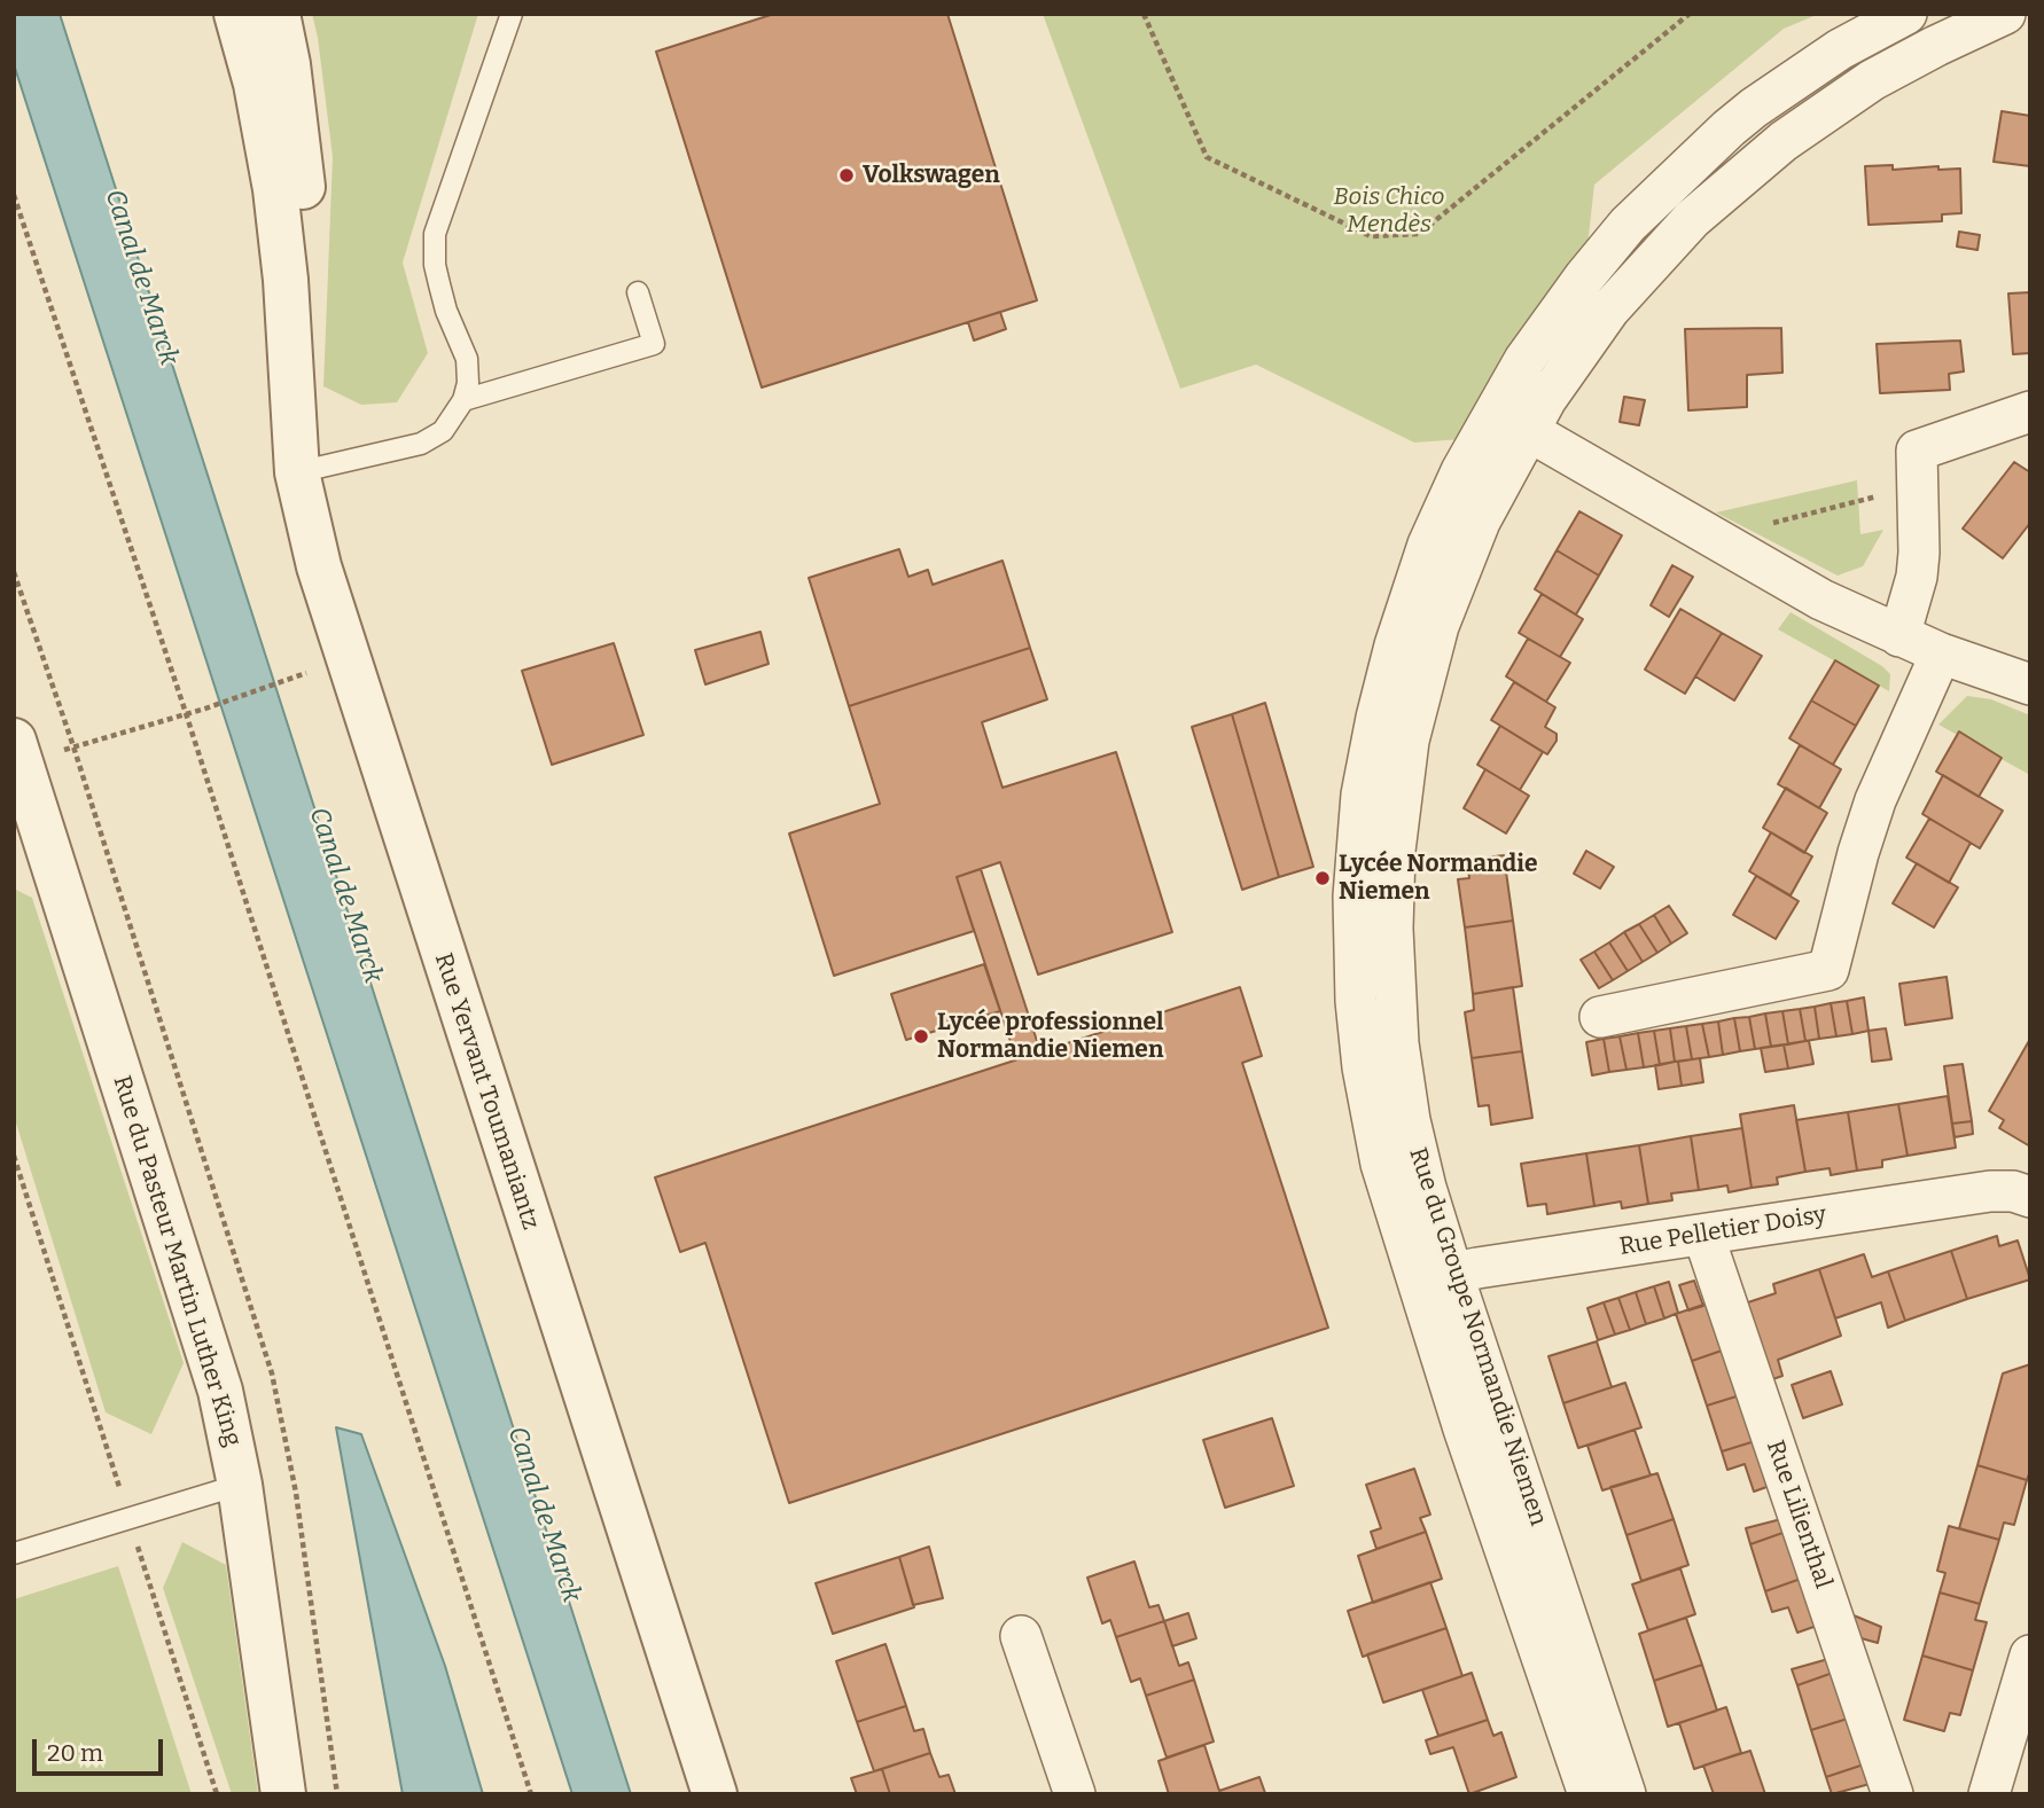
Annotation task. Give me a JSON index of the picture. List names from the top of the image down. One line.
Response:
{"streets":{"street":["Rue Yervant Toumaniantz","Rue Pelletier Doisy","Rue du Pasteur Martin Luther King","Rue du Groupe Normandie Niemen","Rue Lilienthal"]},"crossings":[["Rue Pelletier Doisy","Rue du Groupe Normandie Niemen"],["Rue Pelletier Doisy","Rue Lilienthal"]],"water":["Canal de Marck"],"parks":["Bois Chico Mendès"],"places":["Volkswagen","Lycée Normandie Niemen","Lycée professionnel Normandie Niemen"],"scale_bar":"20 m"}
